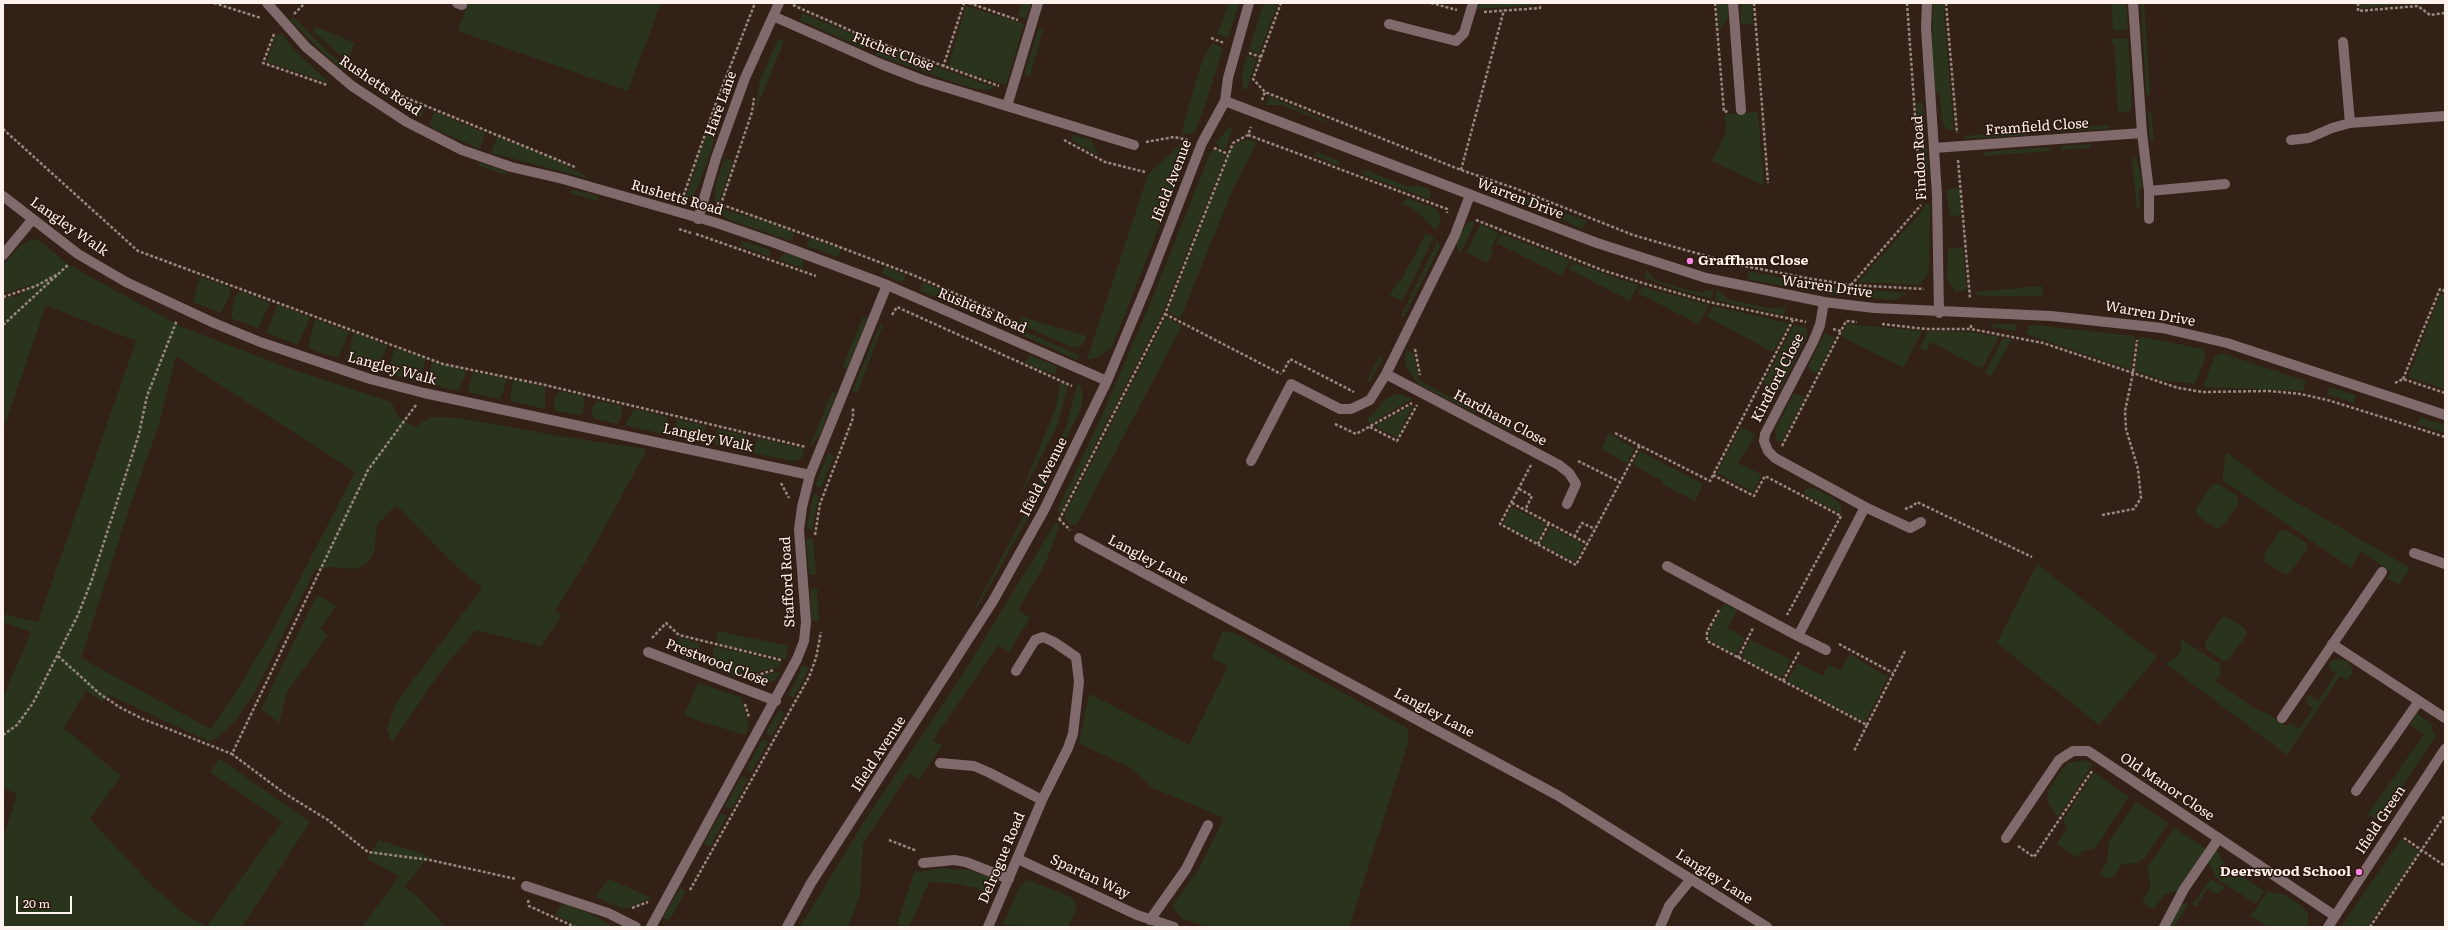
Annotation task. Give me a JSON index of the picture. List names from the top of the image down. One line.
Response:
{"streets":{"street":["Fitchet Close","Rushetts Road","Hare Lane","Framfield Close","Findon Road","Ifield Avenue","Warren Drive","Langley Walk","Kirdford Close","Hardham Close","Langley Lane","Stafford Road","Prestwood Close","Old Manor Close","Ifield Green","Delrogue Road","Spartan Way"]},"crossings":[["Fitchet Close","Hare Lane"],["Rushetts Road","Hare Lane"],["Rushetts Road","Ifield Avenue"],["Rushetts Road","Stafford Road"],["Framfield Close","Findon Road"],["Findon Road","Warren Drive"],["Ifield Avenue","Warren Drive"],["Warren Drive","Kirdford Close"],["Langley Walk","Stafford Road"],["Stafford Road","Prestwood Close"],["Old Manor Close","Ifield Green"],["Delrogue Road","Spartan Way"]],"places":["Graffham Close","Deerswood School"],"scale_bar":"20 m"}
